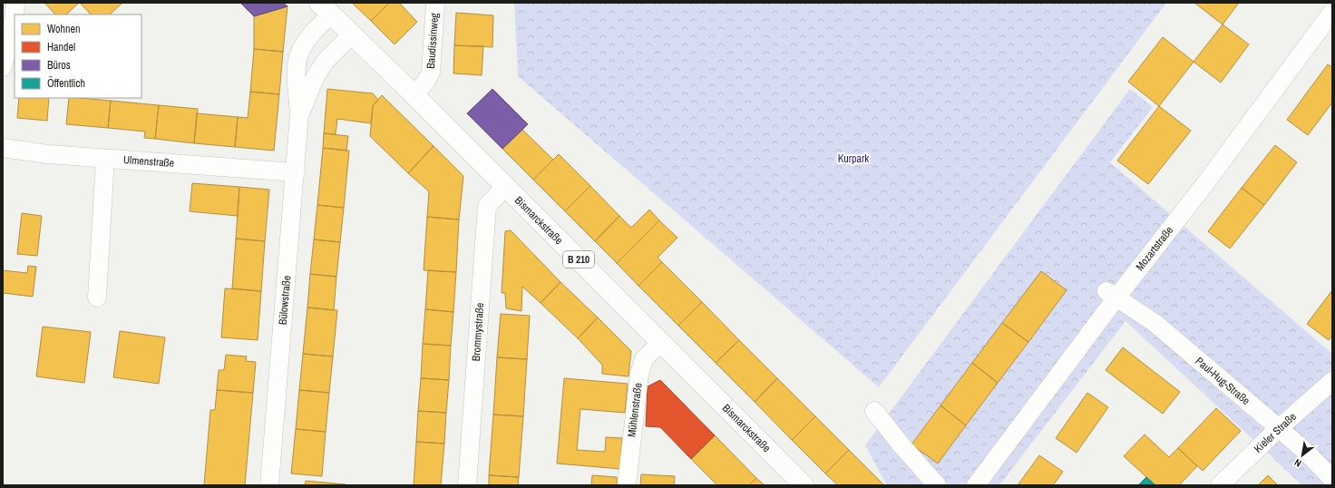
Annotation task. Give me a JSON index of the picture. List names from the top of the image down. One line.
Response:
{"streets":{"main road":["Bismarckstraße","B 210"],"street":["Baudissinweg","Ulmenstraße","Mozartstraße","Bülowstraße","Brommystraße","Paul-Hug-Straße","Mühlenstraße","Kieler Straße"]},"crossings":[["Baudissinweg","Bismarckstraße"],["Ulmenstraße","Bülowstraße"],["Bismarckstraße","Bülowstraße"],["Bismarckstraße","Brommystraße"],["Bismarckstraße","Mühlenstraße"],["Mozartstraße","Paul-Hug-Straße"],["Paul-Hug-Straße","Kieler Straße"]],"parks":["Kurpark"],"legend":["Wohnen","Handel","Büros","Öffentlich"],"north":"bottom left"}
